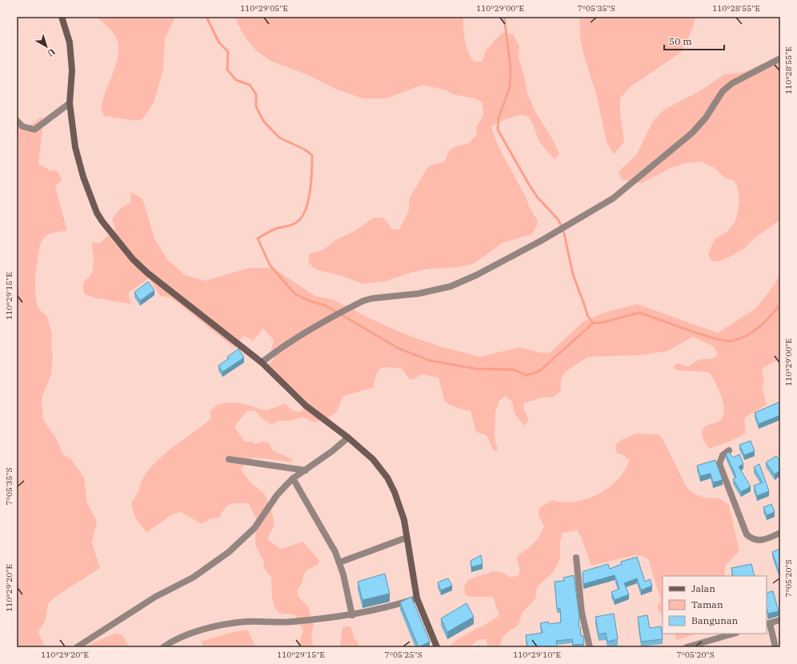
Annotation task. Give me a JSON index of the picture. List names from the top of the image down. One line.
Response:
{"legend":["Jalan","Taman","Bangunan"],"scale_bar":"50 m","north":"bottom right","coordinates":["110°29'05\"E","110°29'00\"E","7°05'35\"S","110°28'55\"E","110°29'15\"E","7°05'20\"S","110°29'20\"E","7°05'25\"S","110°29'10\"E"]}
